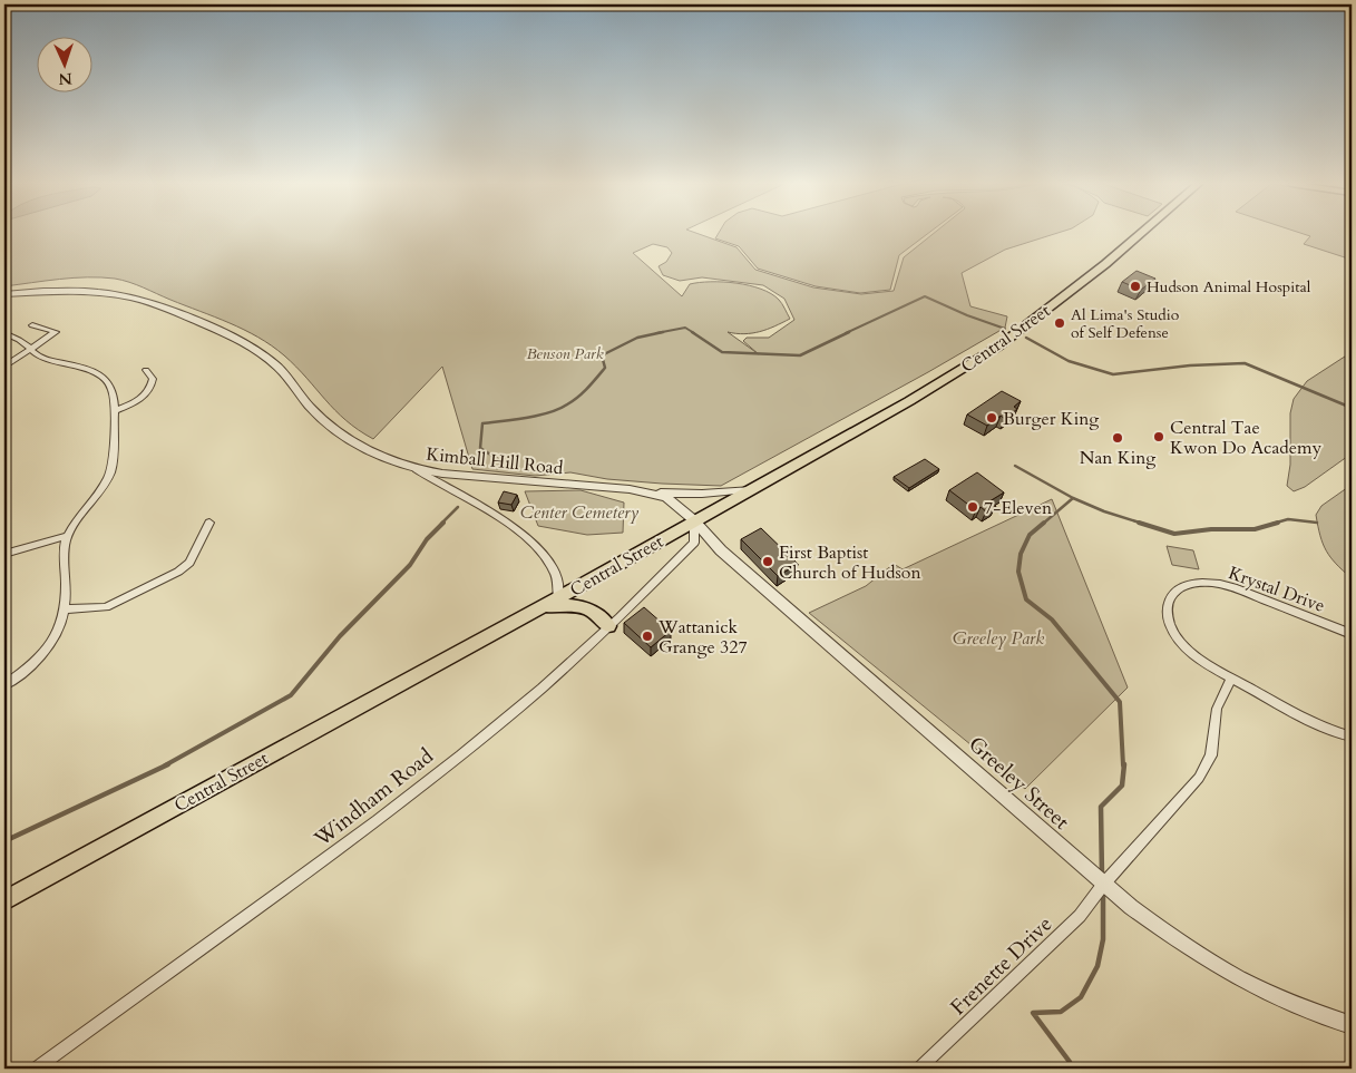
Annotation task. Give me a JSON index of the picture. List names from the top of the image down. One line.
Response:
{"streets":{"main road":["Central Street"],"street":["Kimball Hill Road","Krystal Drive","Greeley Street","Windham Road","Frenette Drive"]},"crossings":[["Central Street","Kimball Hill Road"],["Central Street","Greeley Street"],["Central Street","Windham Road"],["Kimball Hill Road","Greeley Street"],["Kimball Hill Road","Windham Road"],["Greeley Street","Windham Road"],["Greeley Street","Frenette Drive"]],"parks":["Benson Park","Center Cemetery","Greeley Park"],"places":["Hudson Animal Hospital","Al Lima's Studio of Self Defense","Burger King","Central Tae Kwon Do Academy","Nan King","7-Eleven","First Baptist Church of Hudson","Wattanick Grange 327"],"north":"bottom"}
